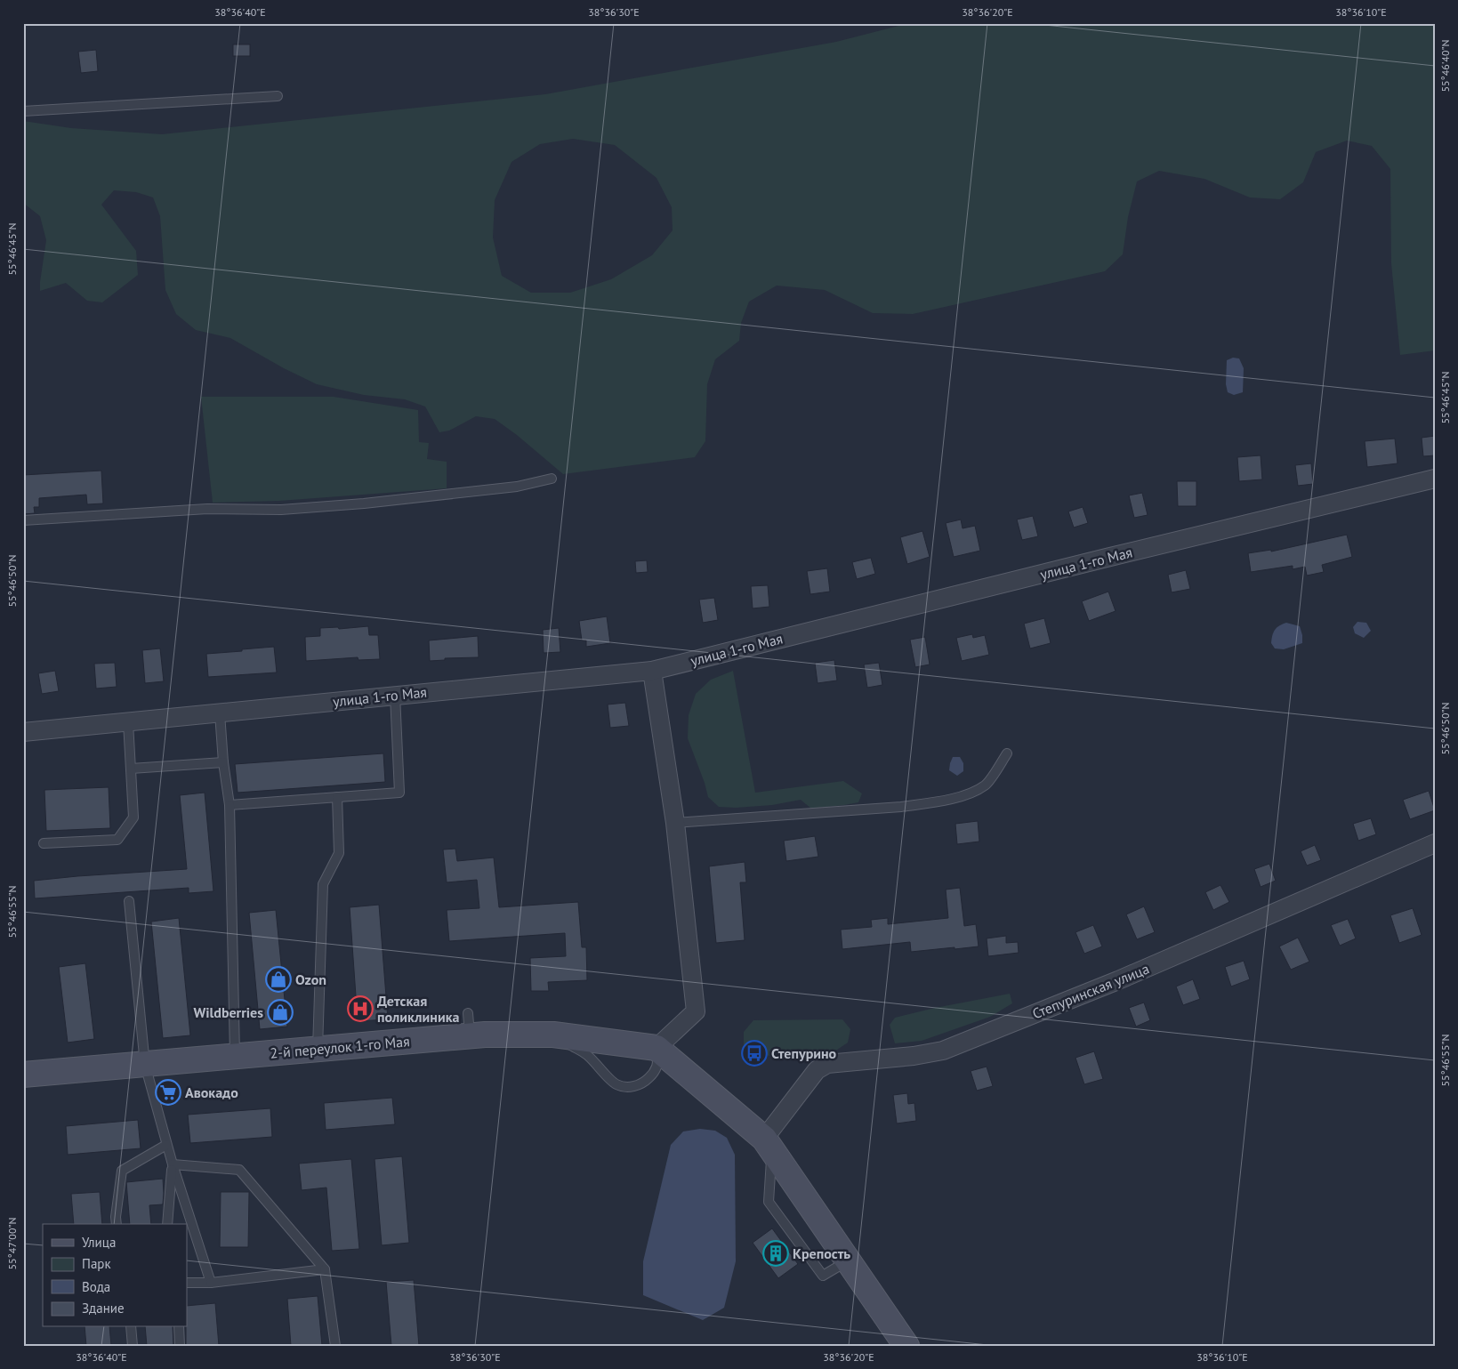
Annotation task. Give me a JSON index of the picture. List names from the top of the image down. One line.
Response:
{"streets":{"street":["улица 1-го Мая","Степуринская улица","2-й переулок 1-го Мая"]},"places":{"shop":["Ozon","Wildberries"],"hospital":["Детская поликлиника"],"bus stop":["Степурино"],"supermarket":["Авокадо"],"building":["Крепость"]},"legend":["Улица","Парк","Вода","Здание"],"coordinates":["38°36'40\"E","38°36'30\"E","38°36'20\"E","38°36'10\"E","55°46'40\"N","55°46'45\"N","55°46'50\"N","55°46'55\"N","55°47'00\"N"]}
